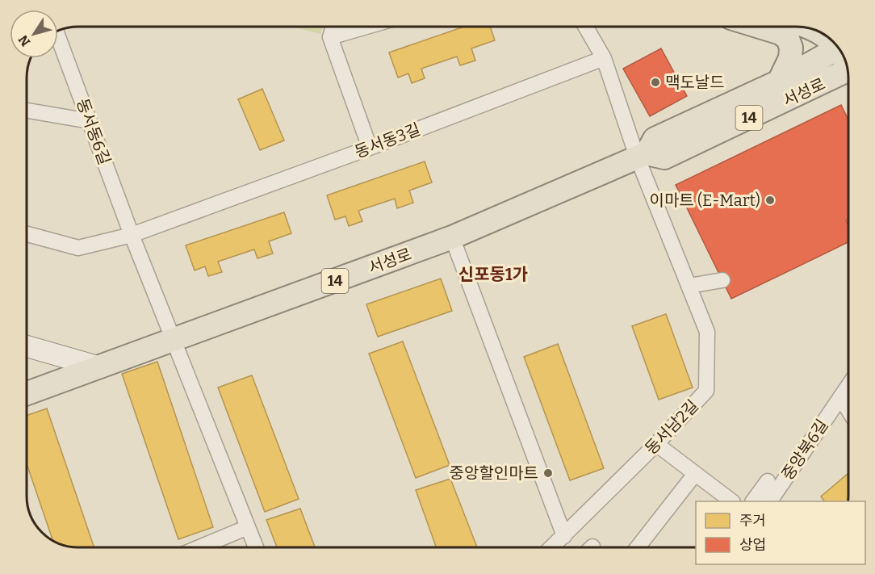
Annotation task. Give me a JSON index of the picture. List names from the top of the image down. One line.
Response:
{"streets":{"main road":["서성로","14"],"street":["동서동6길","동서동3길","동서남2길","중앙북6길"]},"crossings":[["서성로","동서동6길"],["서성로","동서남2길"],["동서동6길","동서동3길"]],"districts":["신포동1가"],"places":["맥도날드","이마트 (E-Mart)","중앙할인마트"],"legend":["주거","상업"],"north":"bottom left"}
